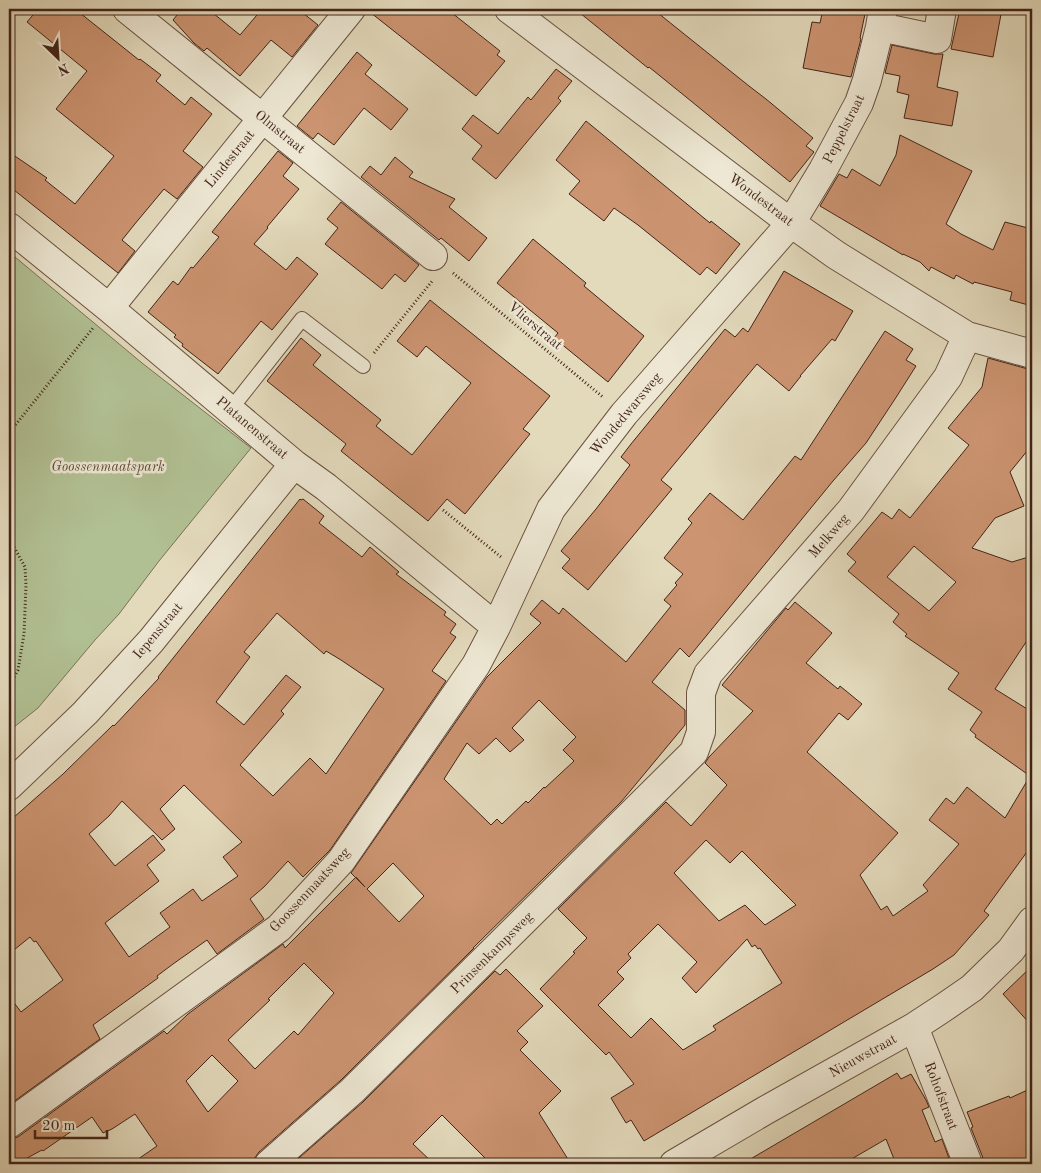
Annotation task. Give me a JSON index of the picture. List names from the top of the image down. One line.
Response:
{"streets":{"street":["Peppelstraat","Olmstraat","Lindestraat","Wondestraat","Wondedwarsweg","Platanenstraat","Melkweg","Iepenstraat","Goossenmaatsweg","Prinsenkampsweg","Nieuwstraat","Rohofstraat"],"path":["Vlierstraat"]},"crossings":[["Peppelstraat","Wondestraat"],["Peppelstraat","Wondedwarsweg"],["Olmstraat","Lindestraat"],["Olmstraat","Vlierstraat"],["Lindestraat","Platanenstraat"],["Wondestraat","Wondedwarsweg"],["Wondestraat","Melkweg"],["Vlierstraat","Wondedwarsweg"],["Wondedwarsweg","Platanenstraat"],["Wondedwarsweg","Goossenmaatsweg"],["Platanenstraat","Iepenstraat"],["Platanenstraat","Goossenmaatsweg"],["Melkweg","Prinsenkampsweg"],["Nieuwstraat","Rohofstraat"]],"parks":["Goossenmaatspark"],"scale_bar":"20 m","north":"bottom right"}
